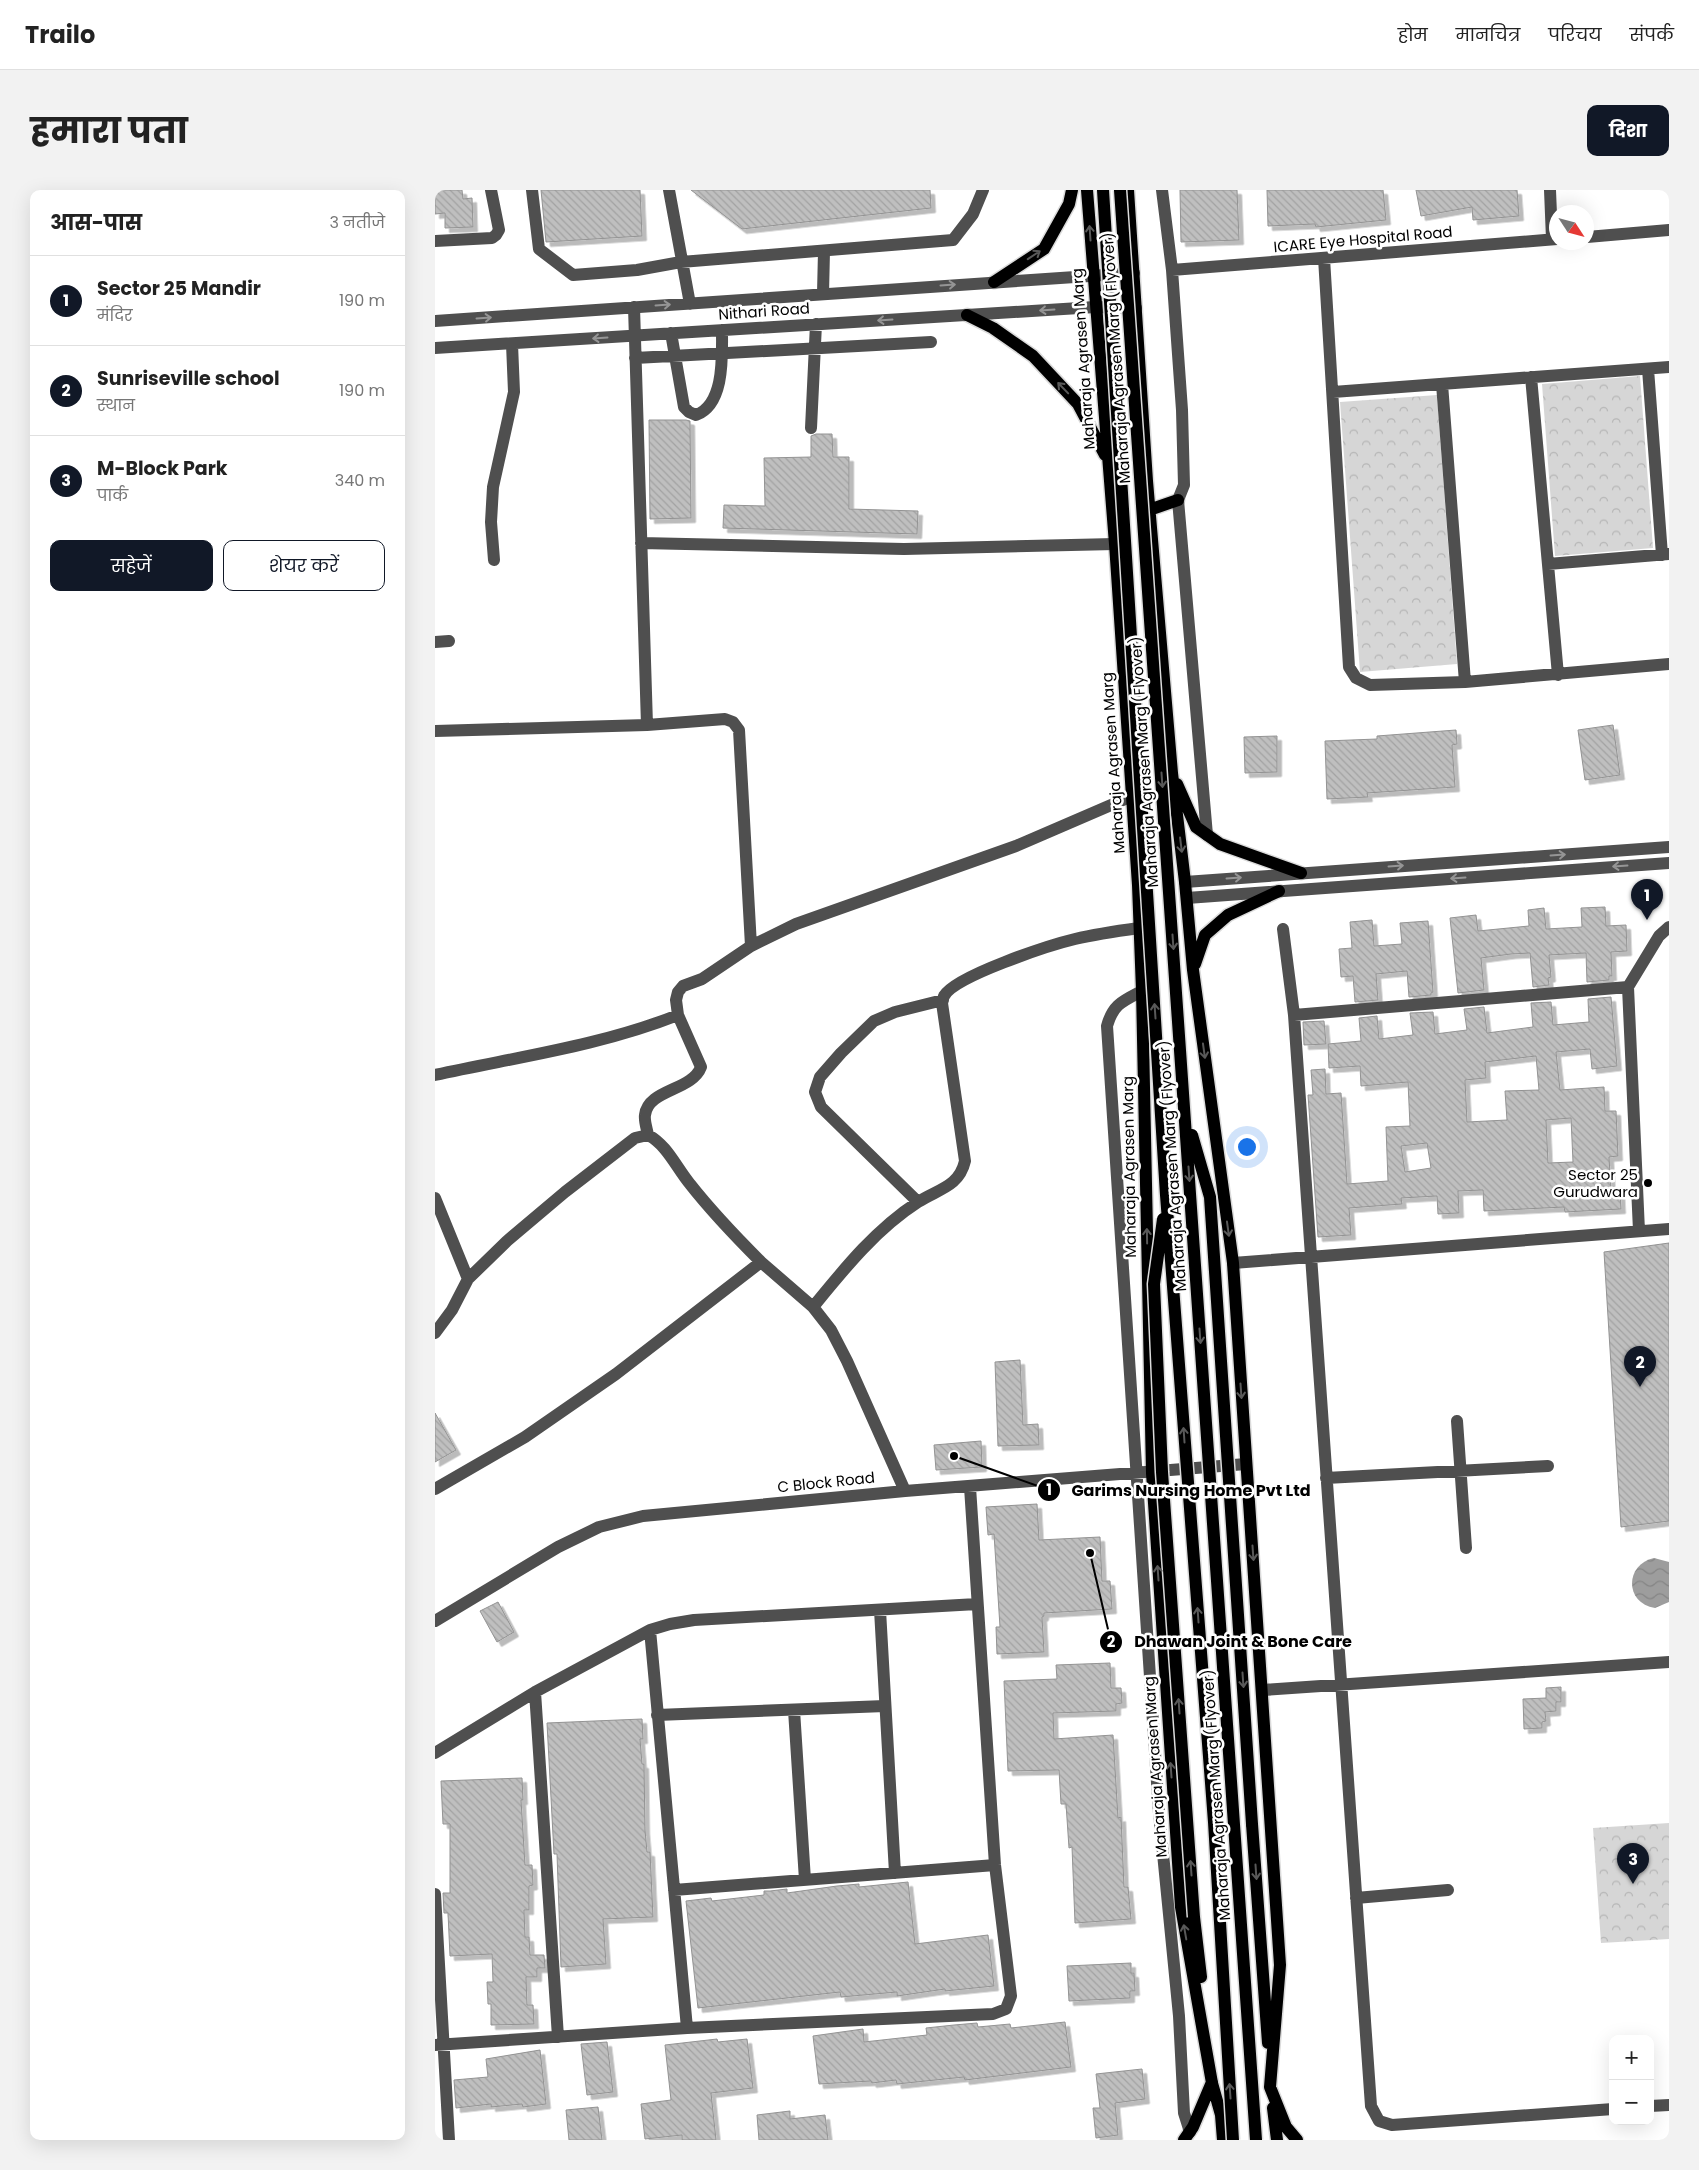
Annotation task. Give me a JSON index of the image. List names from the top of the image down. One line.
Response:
{"streets":{"main road":["Maharaja Agrasen Marg (Flyover)","Maharaja Agrasen Marg"],"street":["ICARE Eye Hospital Road","Nithari Road","C Block Road"]},"crossings":[["Nithari Road","Maharaja Agrasen Marg"],["Maharaja Agrasen Marg","C Block Road"]],"places":["Sector 25 Gurudwara","Garims Nursing Home Pvt Ltd","Dhawan Joint & Bone Care"],"north":"bottom right","page":{"header":"Trailo","nav":["होम","मानचित्र","परिचय","संपर्क"],"title":"हमारा पता","buttons":["दिशा",["सहेजें","शेयर करें"]],"heading":["आस-पास","3 नतीजे"],"list":[{"mark":"1","name":"Sector 25 Mandir","note":"मंदिर","value":"190 m"},{"mark":"2","name":"Sunriseville school","note":"स्थान","value":"190 m"},{"mark":"3","name":"M-Block Park","note":"पार्क","value":"340 m"}],"pins":["1","2","3"],"map_buttons":["+","−"]}}
